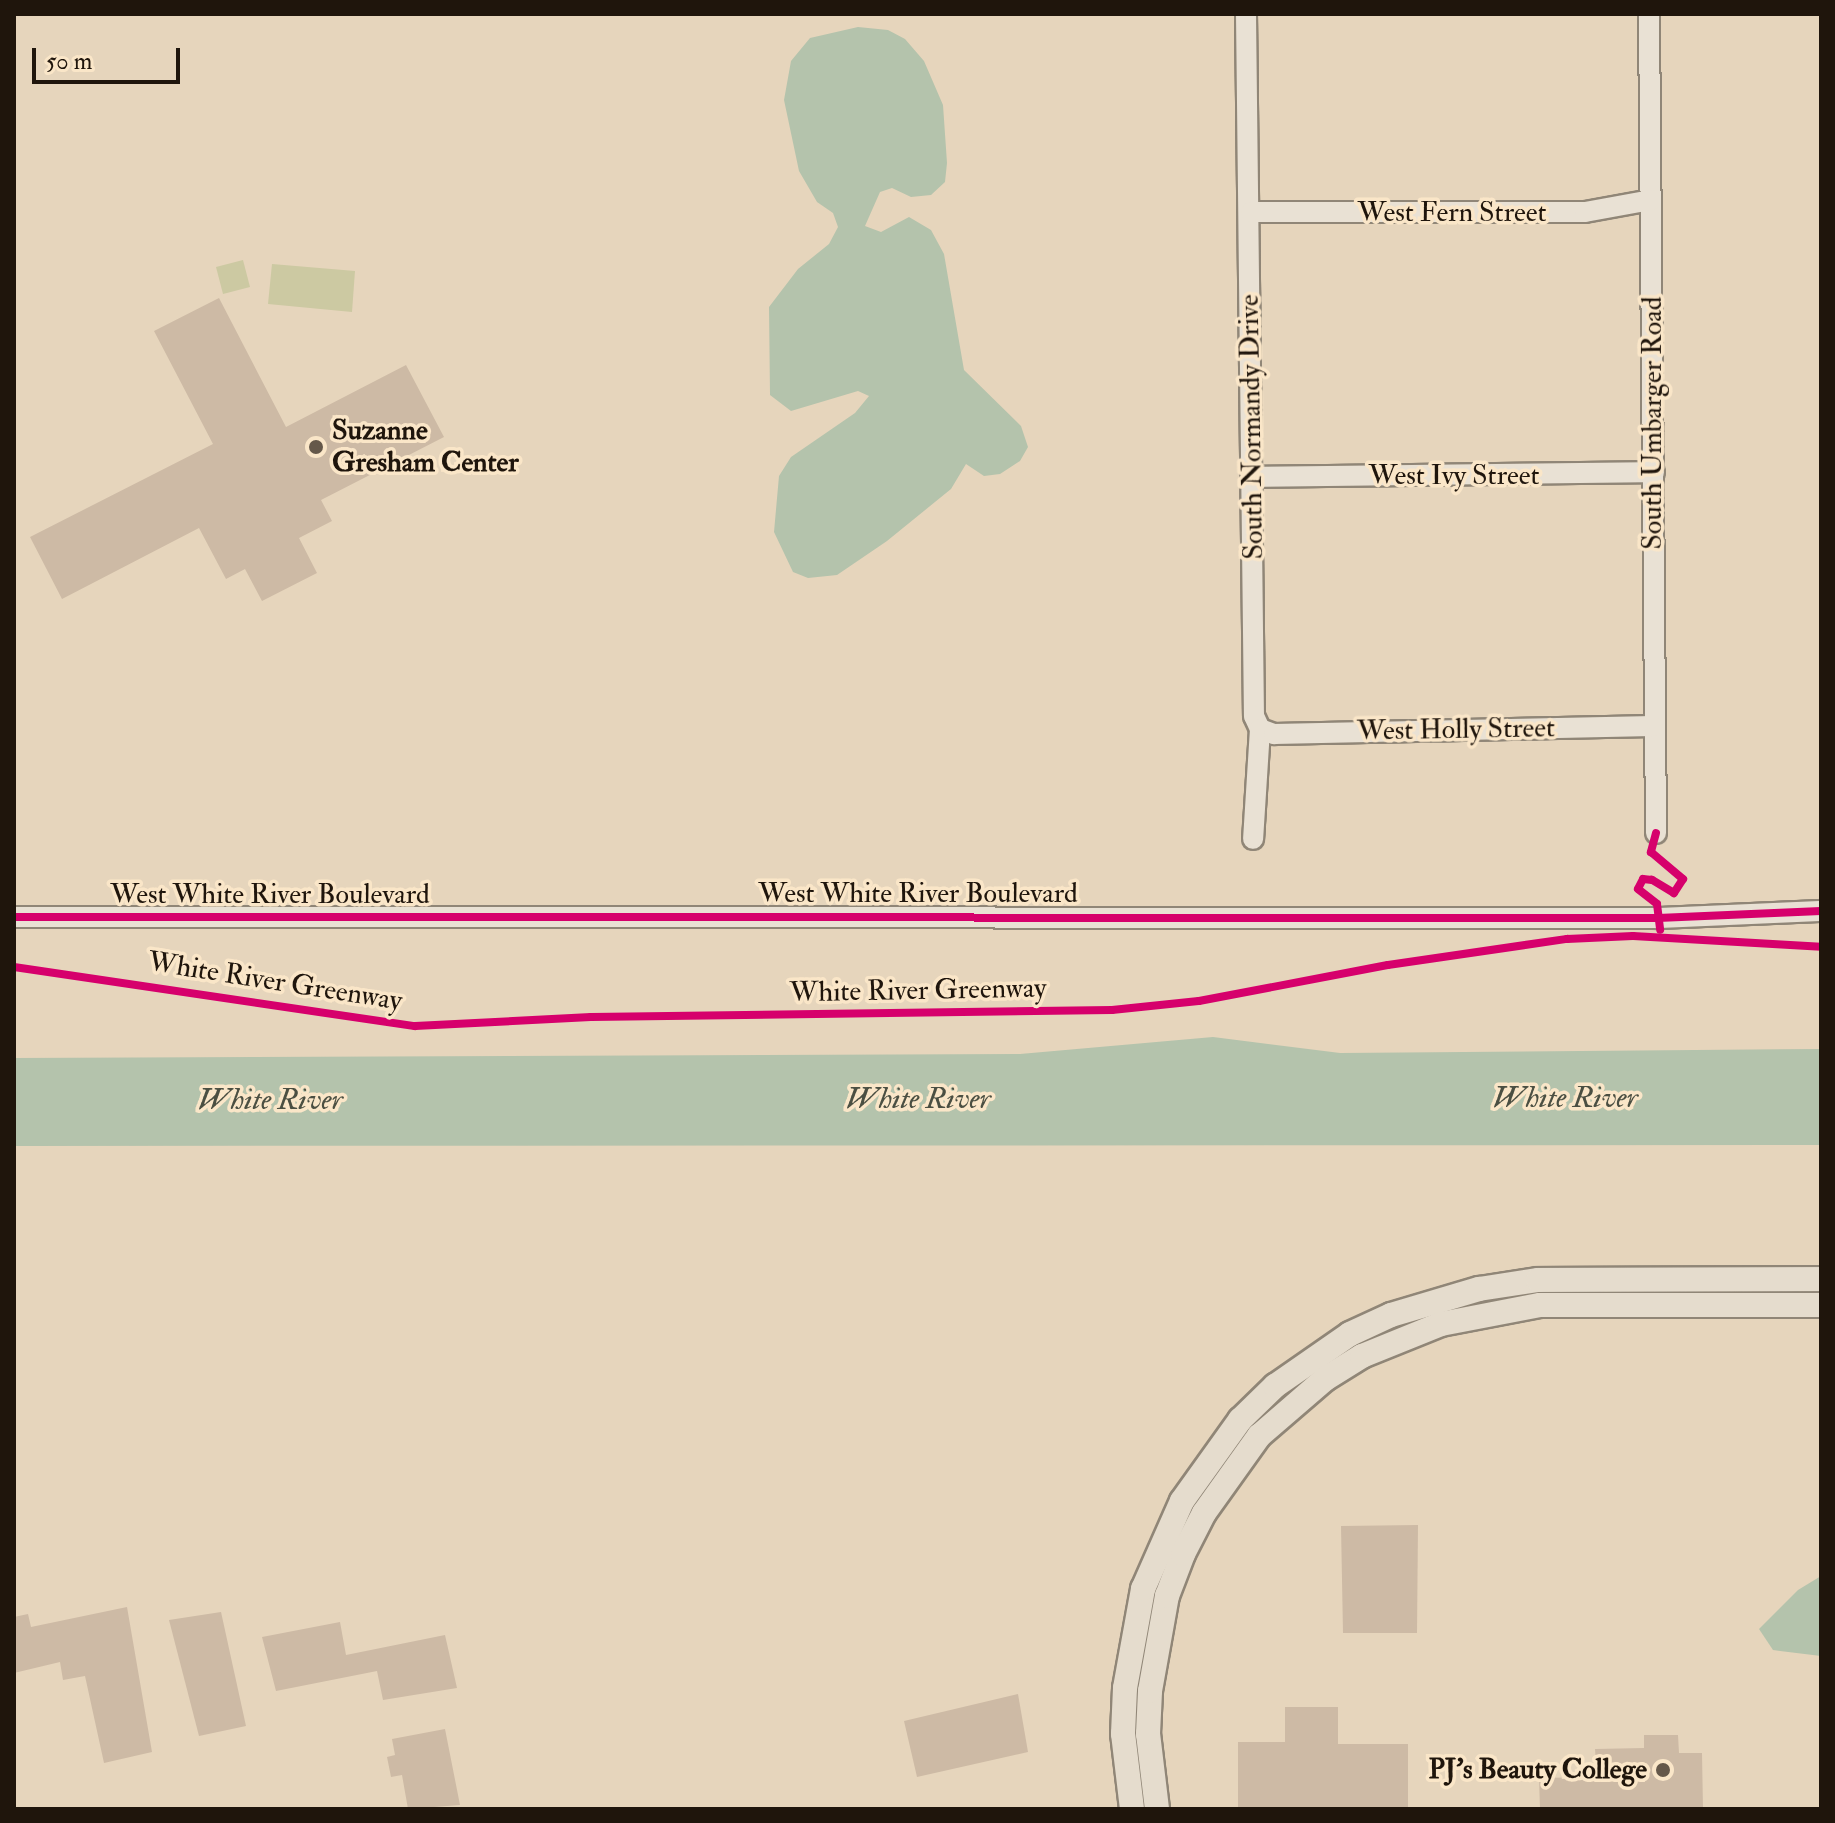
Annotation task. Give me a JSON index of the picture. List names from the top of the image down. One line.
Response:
{"streets":{"street":["West Fern Street","South Umbarger Road","South Normandy Drive","West Ivy Street","West Holly Street","West White River Boulevard"],"cycle path":["White River Greenway"]},"crossings":[["West Fern Street","South Umbarger Road"],["West Fern Street","South Normandy Drive"],["South Umbarger Road","West Ivy Street"],["South Umbarger Road","West Holly Street"],["South Normandy Drive","West Ivy Street"],["South Normandy Drive","West Holly Street"]],"water":["White River"],"places":["Suzanne Gresham Center","PJ's Beauty College"],"scale_bar":"50 m"}
